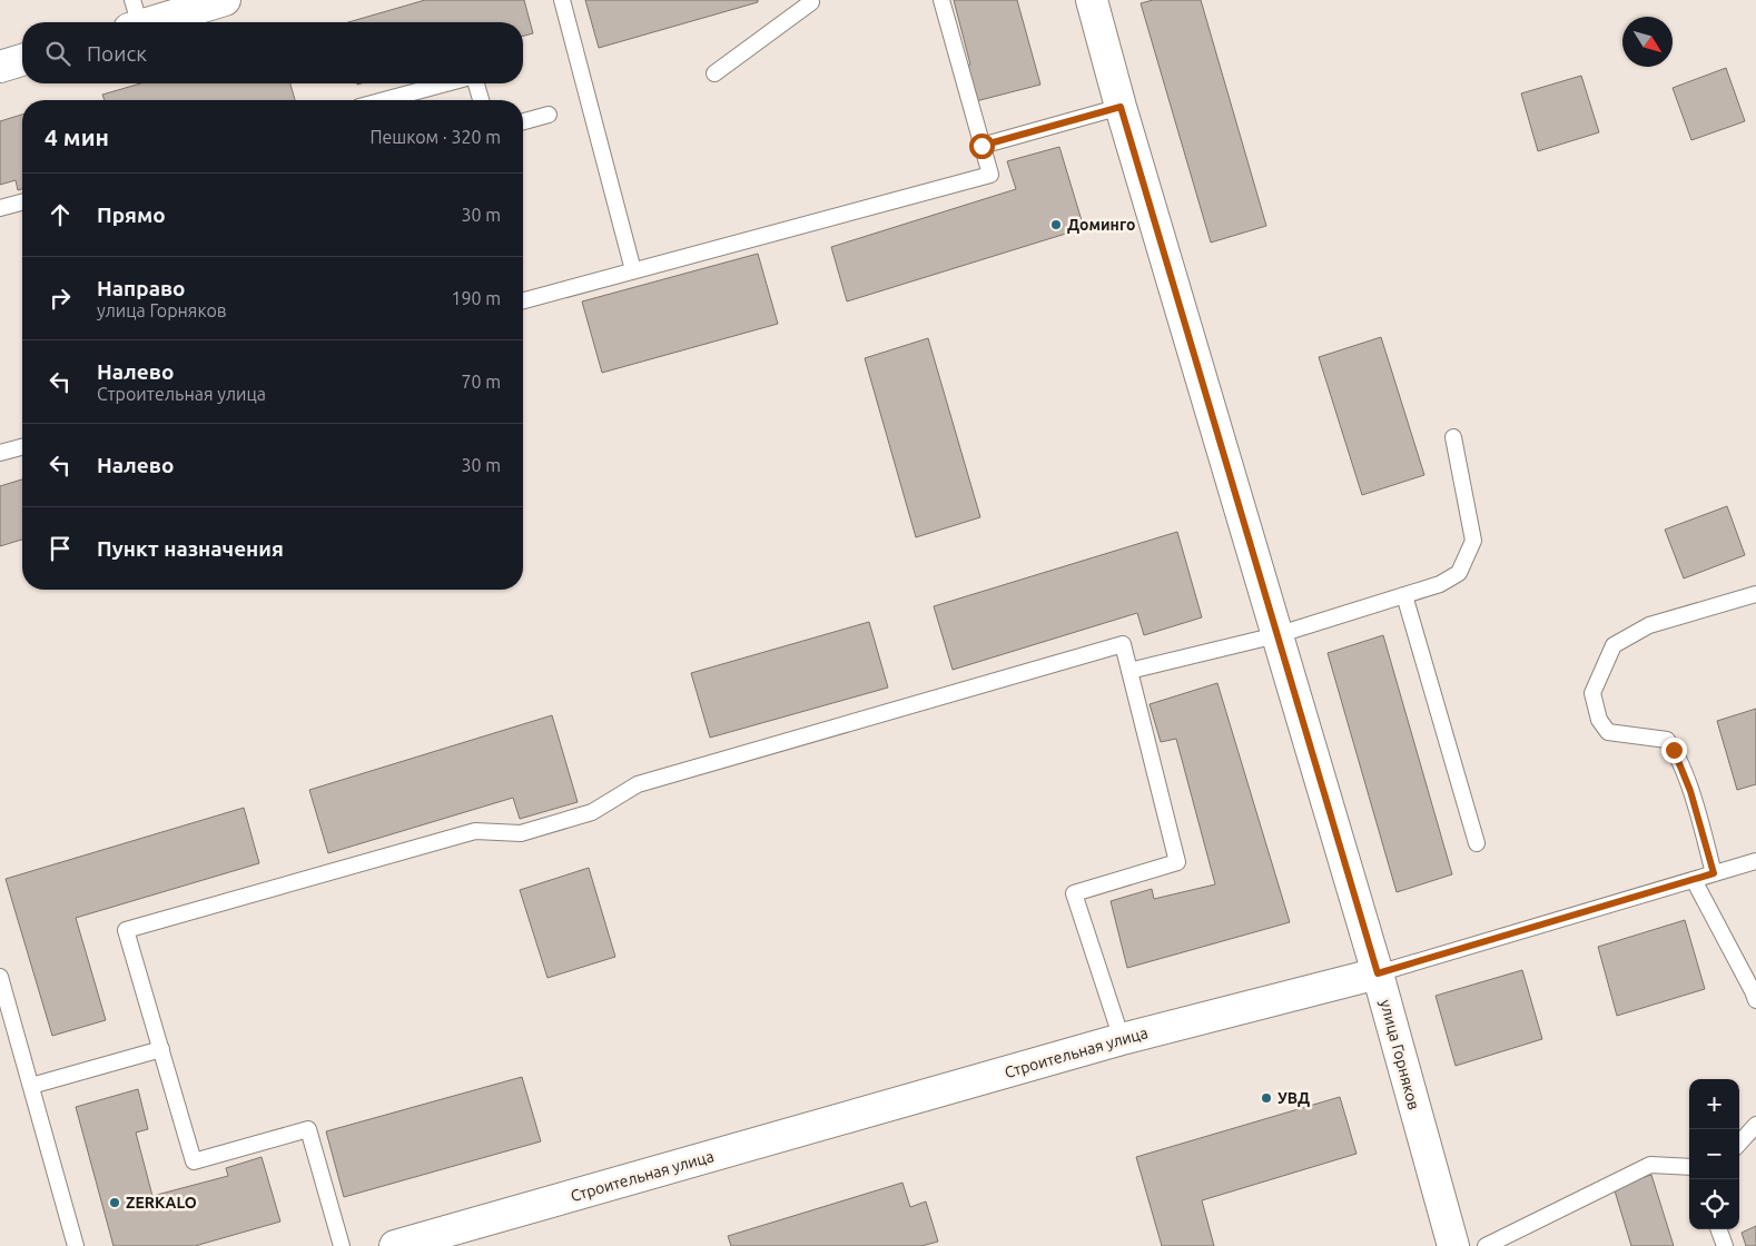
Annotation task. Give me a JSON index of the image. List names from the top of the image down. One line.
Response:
{"streets":{"street":["Строительная улица","улица Горняков"]},"crossings":[["Строительная улица","улица Горняков"]],"places":["Доминго","УВД","ZERKALO"],"north":"bottom right","page":{"search":"Поиск","heading":["4 мин","Пешком · 320 m"],"list":[["Прямо","30 m"],["Направо","улица Горняков","190 m"],["Налево","Строительная улица","70 m"],["Налево","30 m"],"Пункт назначения"],"map_buttons":["+","−"]}}
